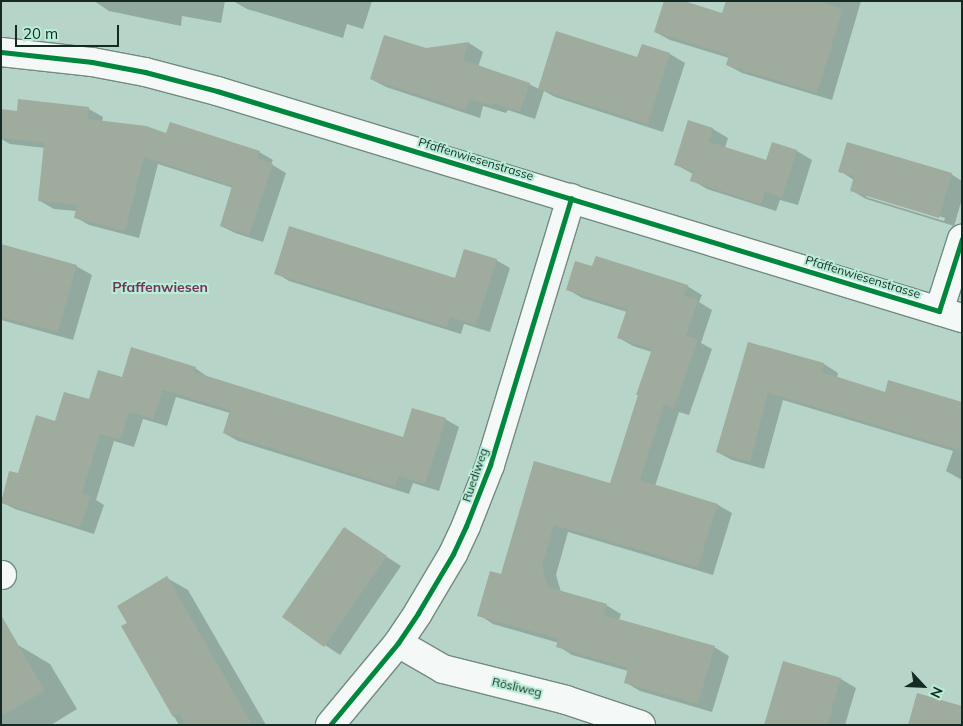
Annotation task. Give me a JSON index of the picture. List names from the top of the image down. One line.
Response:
{"streets":{"street":["Pfaffenwiesenstrasse","Ruediweg","Rösliweg"]},"crossings":[["Pfaffenwiesenstrasse","Ruediweg"],["Ruediweg","Rösliweg"]],"districts":["Pfaffenwiesen"],"scale_bar":"20 m","north":"bottom right"}
